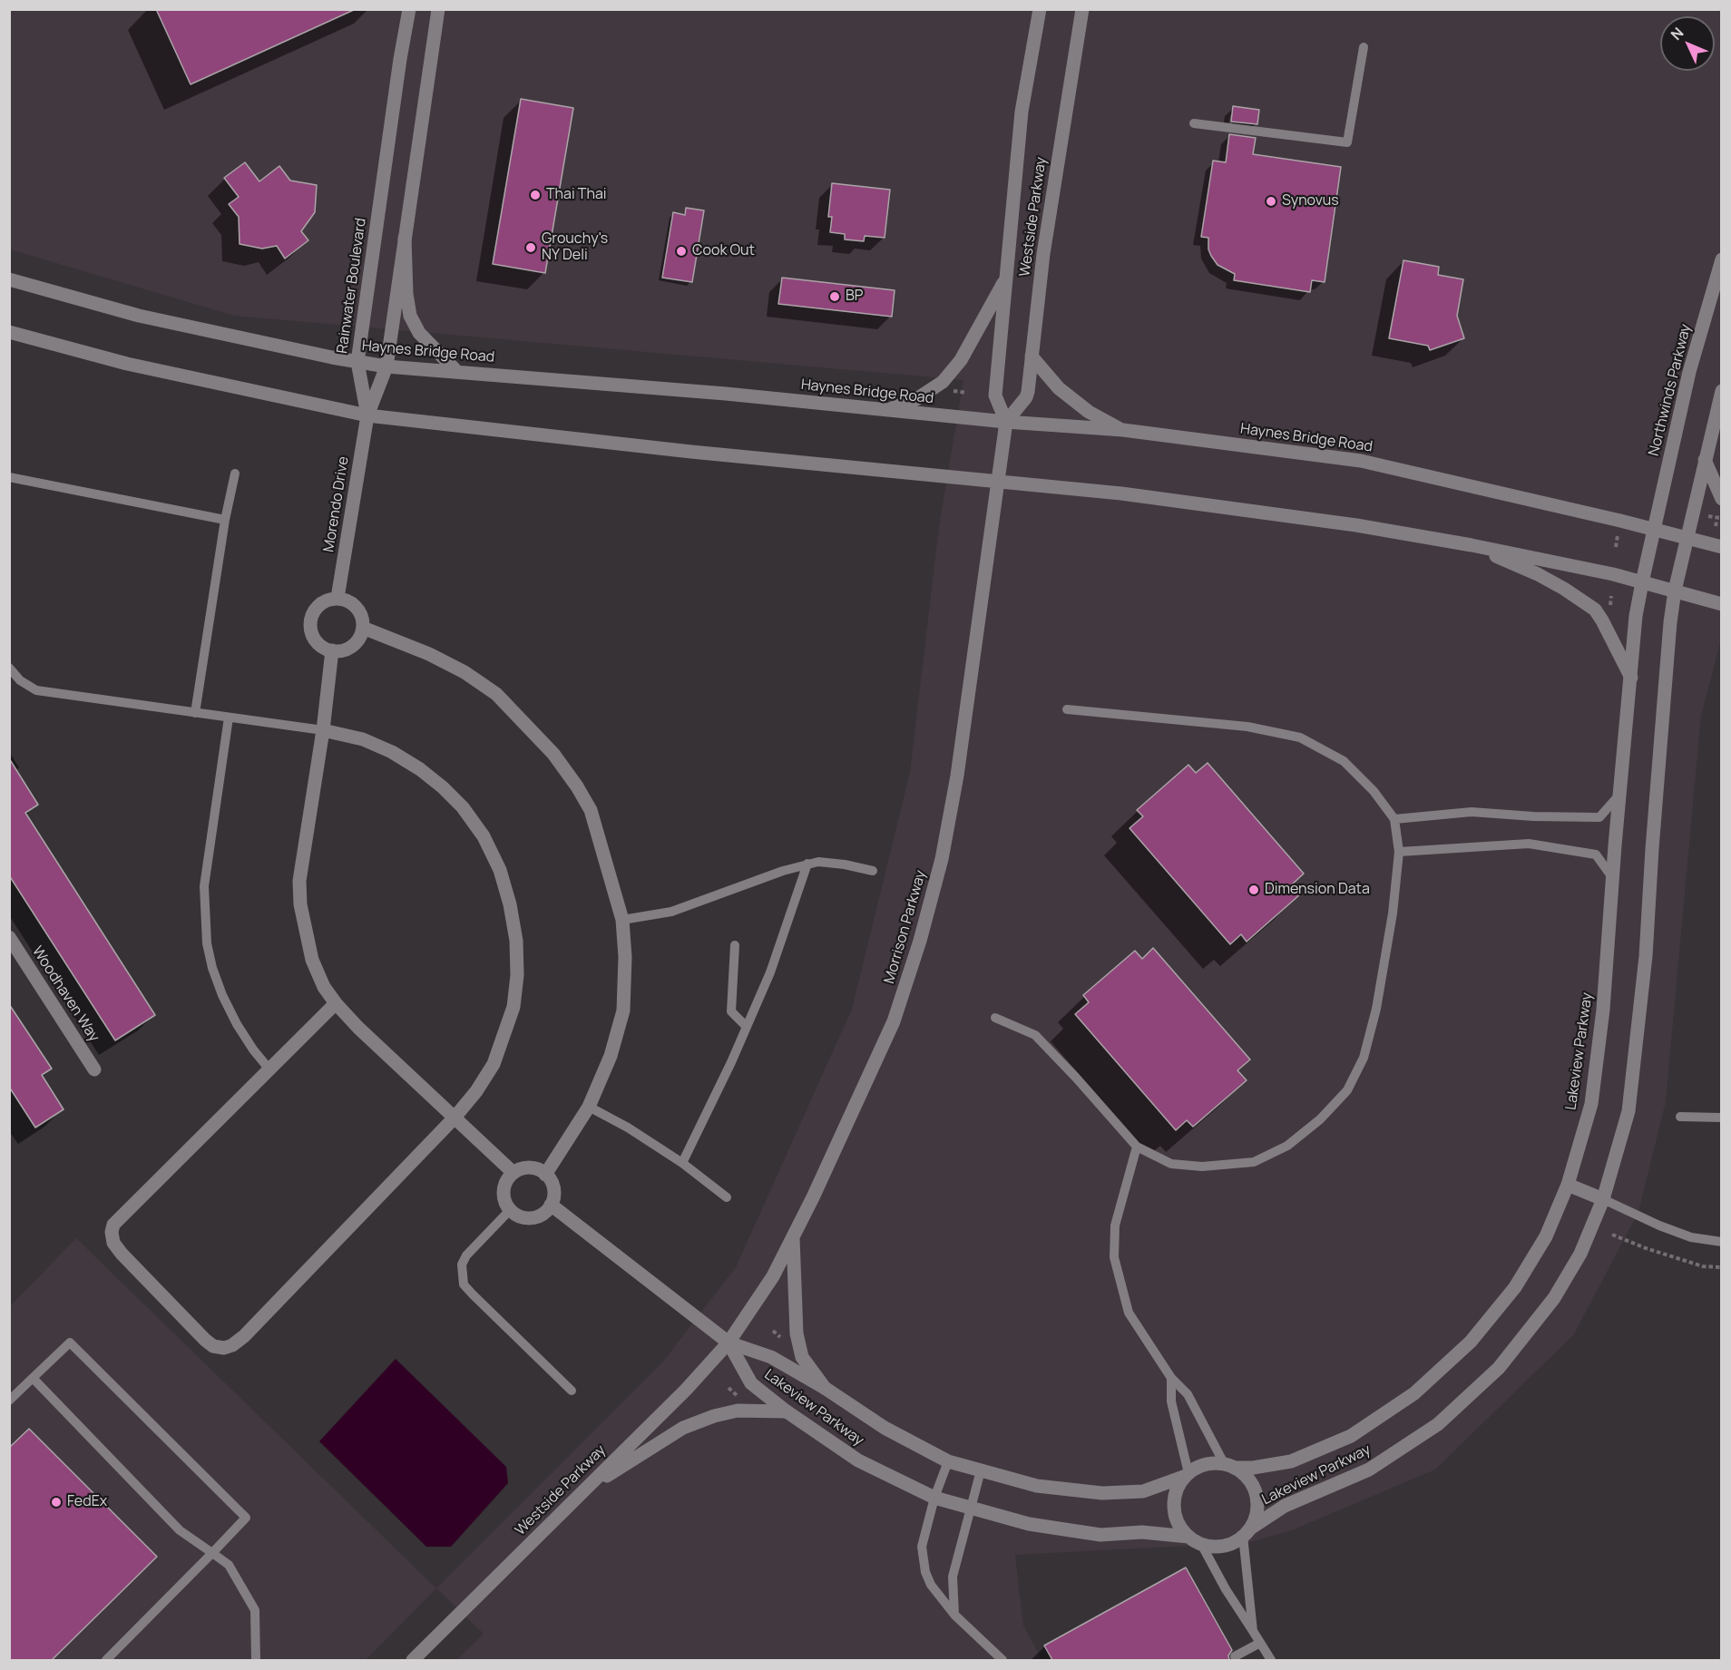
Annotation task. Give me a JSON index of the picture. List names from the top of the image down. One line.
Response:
{"streets":{"street":["Westside Parkway","Rainwater Boulevard","Haynes Bridge Road","Northwinds Parkway","Morendo Drive","Morrison Parkway","Woodhaven Way","Lakeview Parkway"]},"crossings":[["Westside Parkway","Haynes Bridge Road"],["Westside Parkway","Morrison Parkway"],["Westside Parkway","Lakeview Parkway"],["Rainwater Boulevard","Haynes Bridge Road"],["Rainwater Boulevard","Morendo Drive"],["Haynes Bridge Road","Northwinds Parkway"],["Haynes Bridge Road","Lakeview Parkway"],["Northwinds Parkway","Lakeview Parkway"],["Morrison Parkway","Lakeview Parkway"]],"places":["Thai Thai","Synovus","Grouchy's NY Deli","Cook Out","BP","Dimension Data","FedEx"],"north":"top left"}
